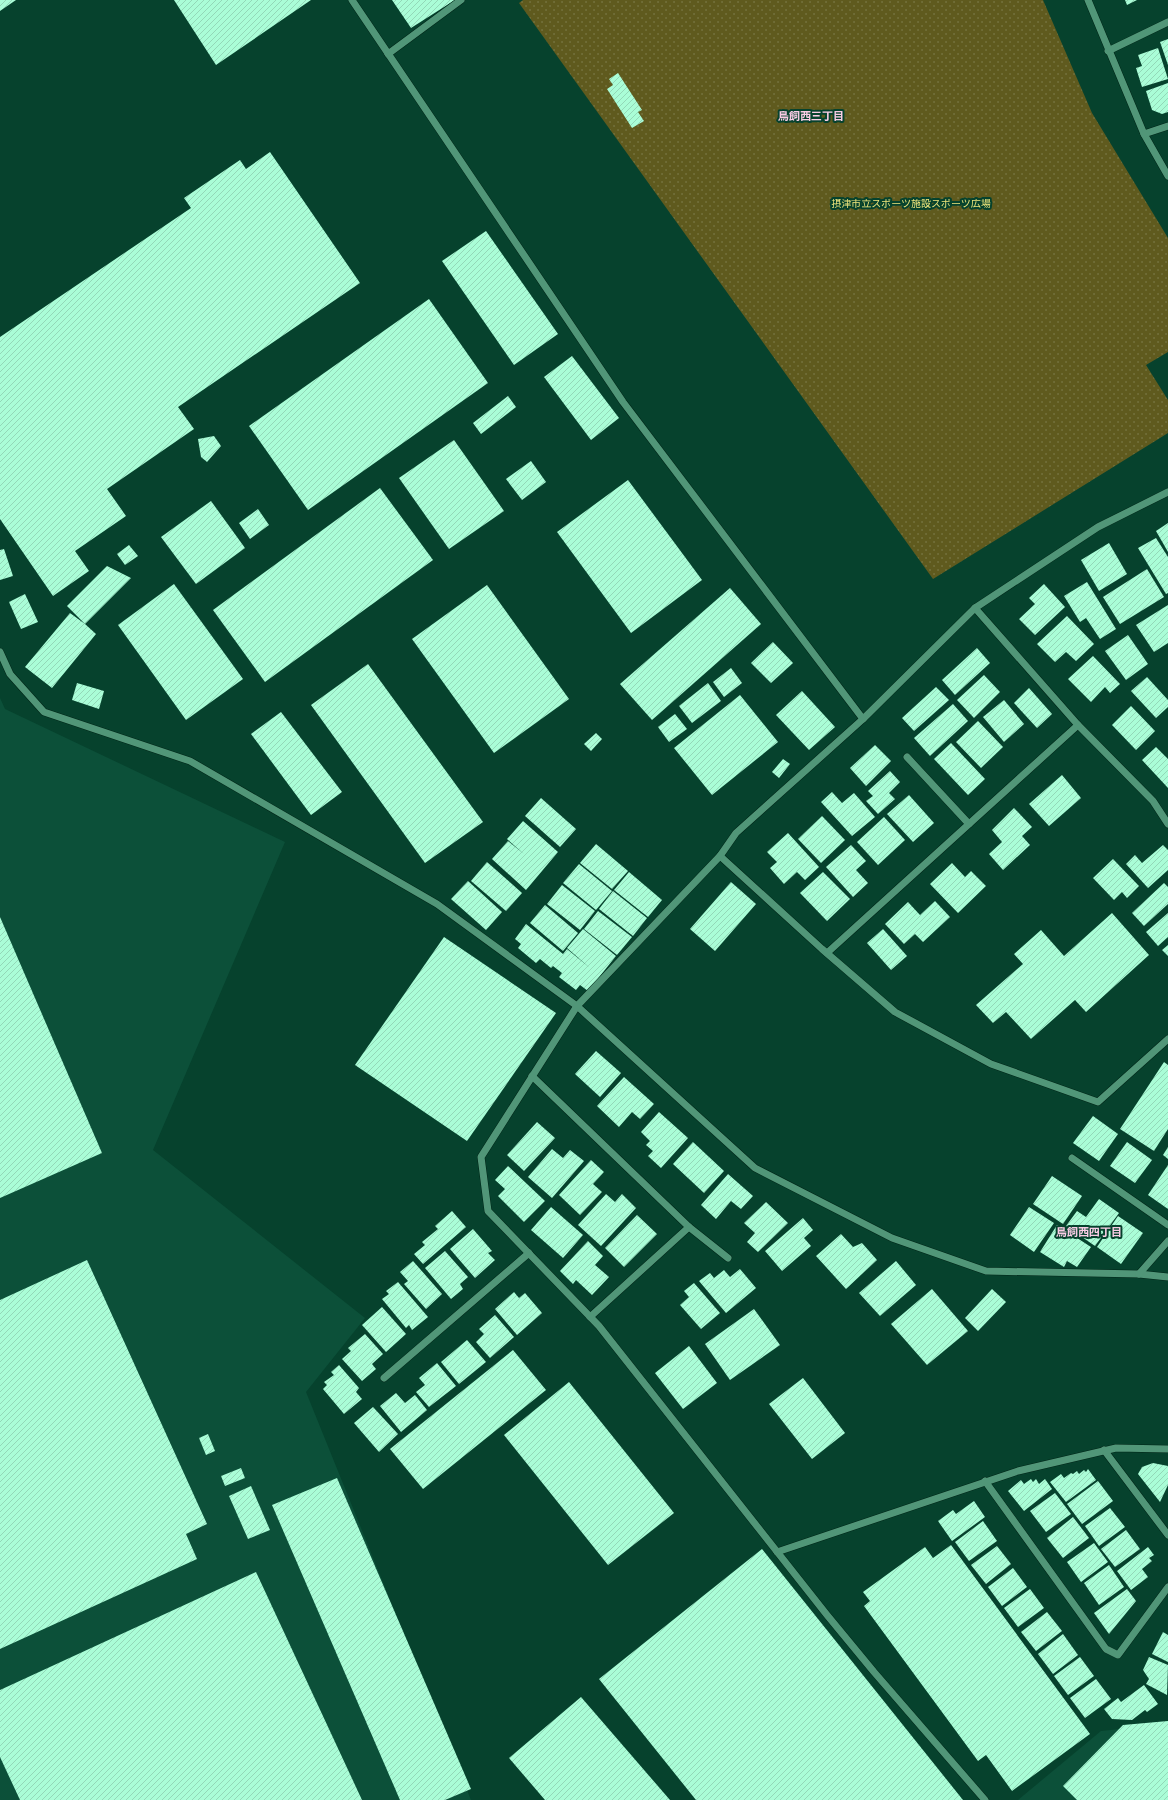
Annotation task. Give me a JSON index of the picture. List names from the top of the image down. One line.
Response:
{"districts":["鳥飼西三丁目","鳥飼西四丁目"],"parks":["摂津市立スポーツ施設スポーツ広場"]}
